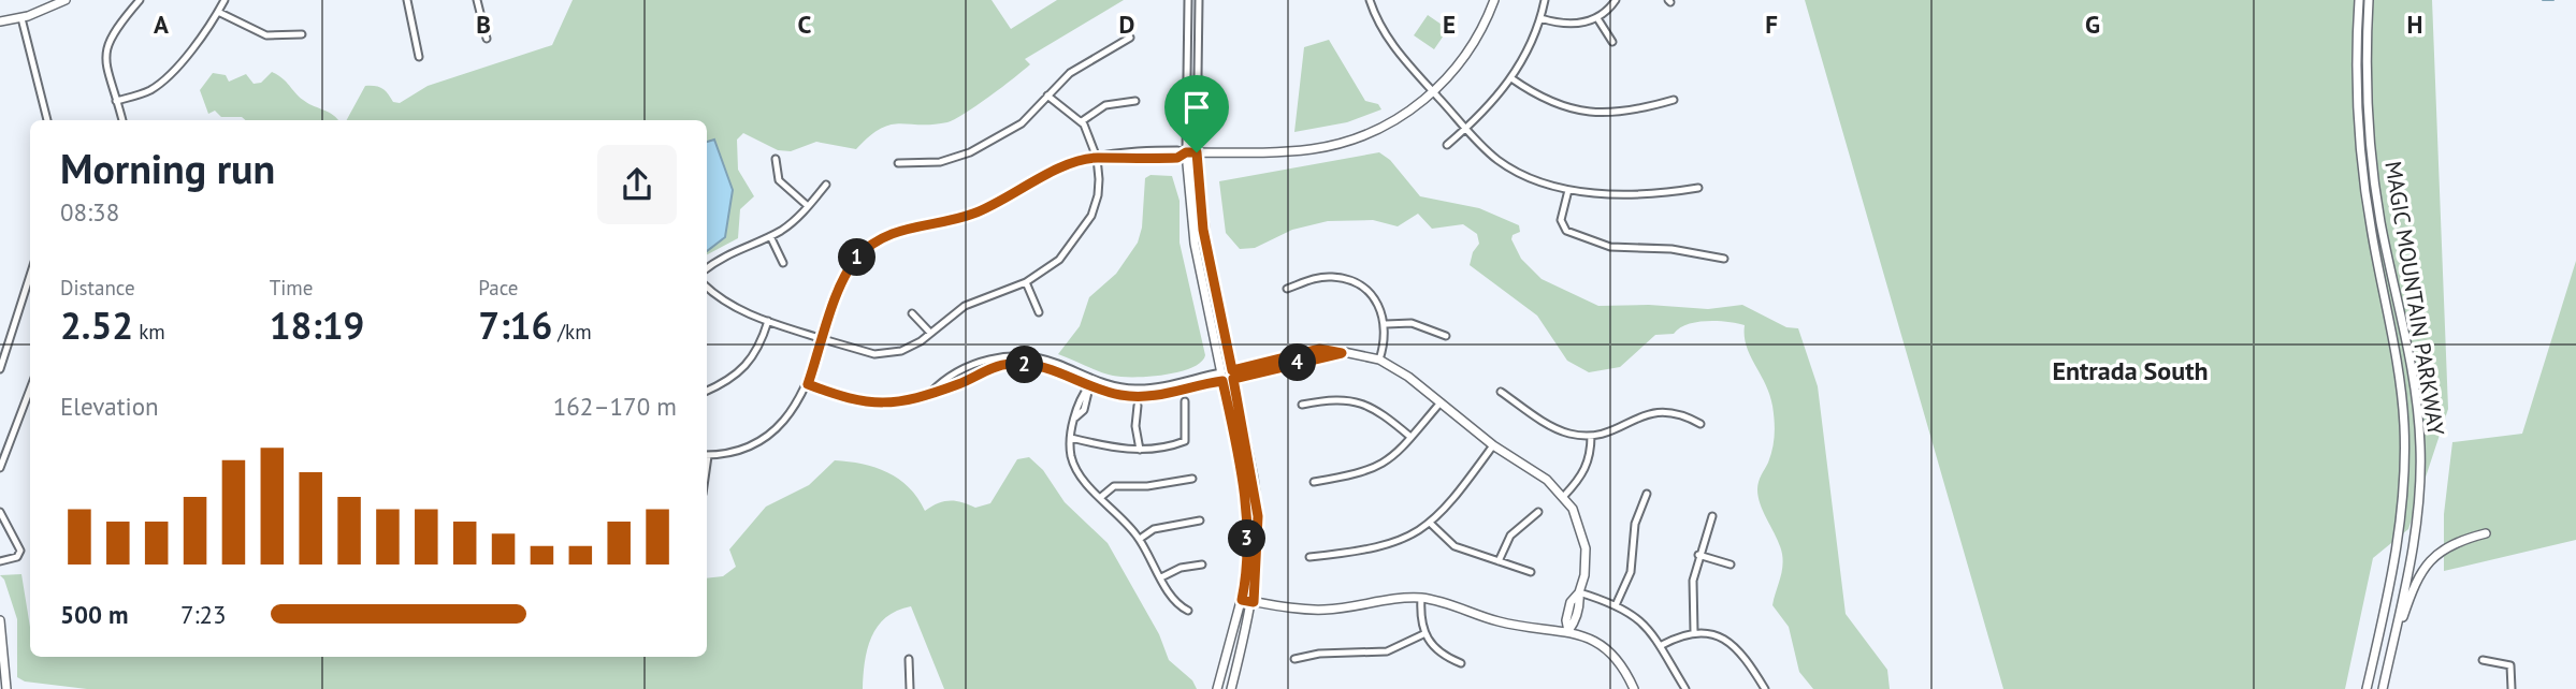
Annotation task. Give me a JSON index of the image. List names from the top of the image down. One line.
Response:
{"streets":{"street":["MAGIC MOUNTAIN PARKWAY"]},"districts":["Entrada South"],"page":{"heading":["Morning run","08:38"],"pins":["1","4","2","3"],"stats":[["Distance","2.52 km"],["Time","18:19"],["Pace","7:16 /km"]],"chart":["Elevation","162–170 m"],"list":[{"name":"500 m","note":"7:23"}]},"grid":{"columns":["A","B","C","D","E","F","G","H"]}}
